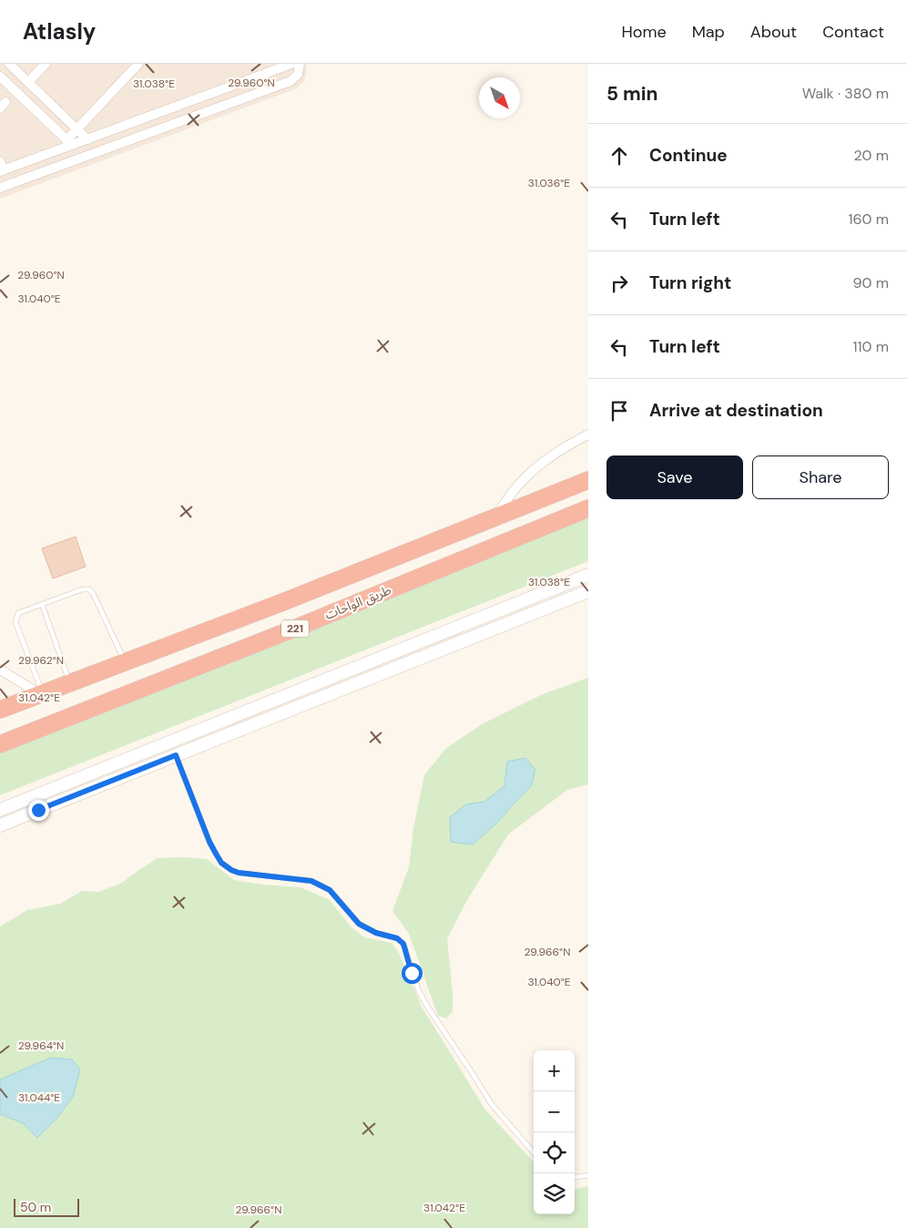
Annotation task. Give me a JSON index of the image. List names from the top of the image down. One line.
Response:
{"streets":{"highway":["طريق الواحات","221"]},"scale_bar":"50 m","north":"bottom right","page":{"header":"Atlasly","nav":["Home","Map","About","Contact"],"heading":["5 min","Walk · 380 m"],"list":[["Continue","20 m"],["Turn left","160 m"],["Turn right","90 m"],["Turn left","110 m"],"Arrive at destination"],"buttons":["Save","Share"],"map_buttons":["+","−"],"scale":"50 m"},"coordinates":["29.960°N","31.038°E","31.036°E","31.040°E","29.962°N","31.042°E","29.966°N","29.964°N","31.044°E"]}
